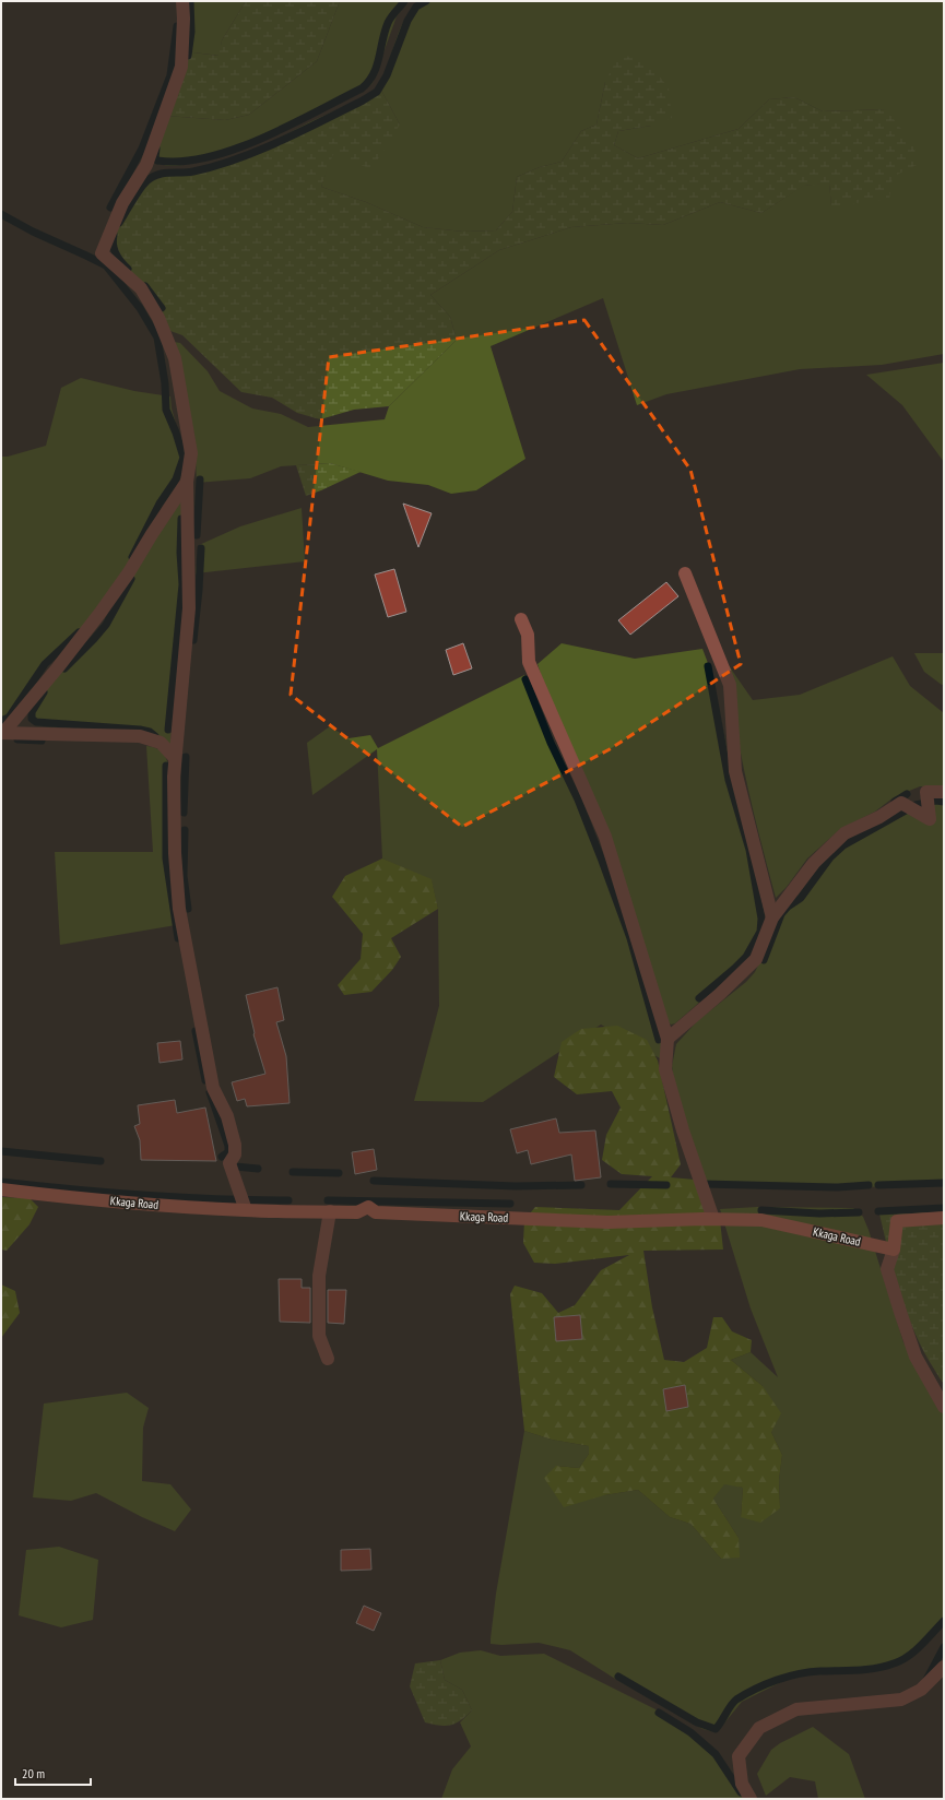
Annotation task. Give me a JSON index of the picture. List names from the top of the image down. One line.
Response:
{"streets":{"street":["Kkaga Road"]},"scale_bar":"20 m"}
